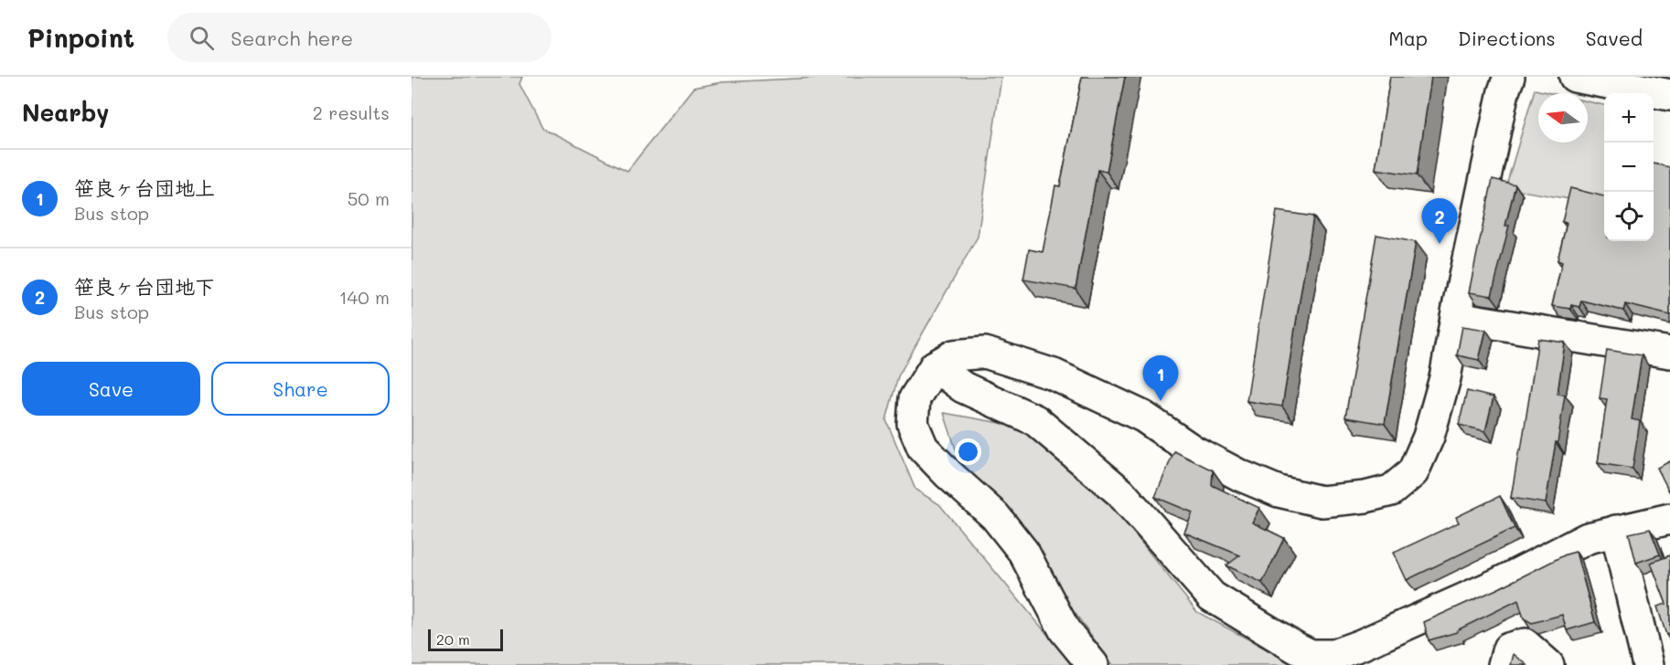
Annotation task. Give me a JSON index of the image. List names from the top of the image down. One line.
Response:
{"scale_bar":"20 m","north":"left","page":{"header":"Pinpoint","search":"Search here","nav":["Map","Directions","Saved"],"heading":["Nearby","2 results"],"map_buttons":["+","−"],"list":[{"mark":"1","name":"笹良ヶ台団地上","note":"Bus stop","value":"50 m"},{"mark":"2","name":"笹良ヶ台団地下","note":"Bus stop","value":"140 m"}],"pins":["2","1"],"buttons":["Save","Share"],"scale":"20 m"}}
